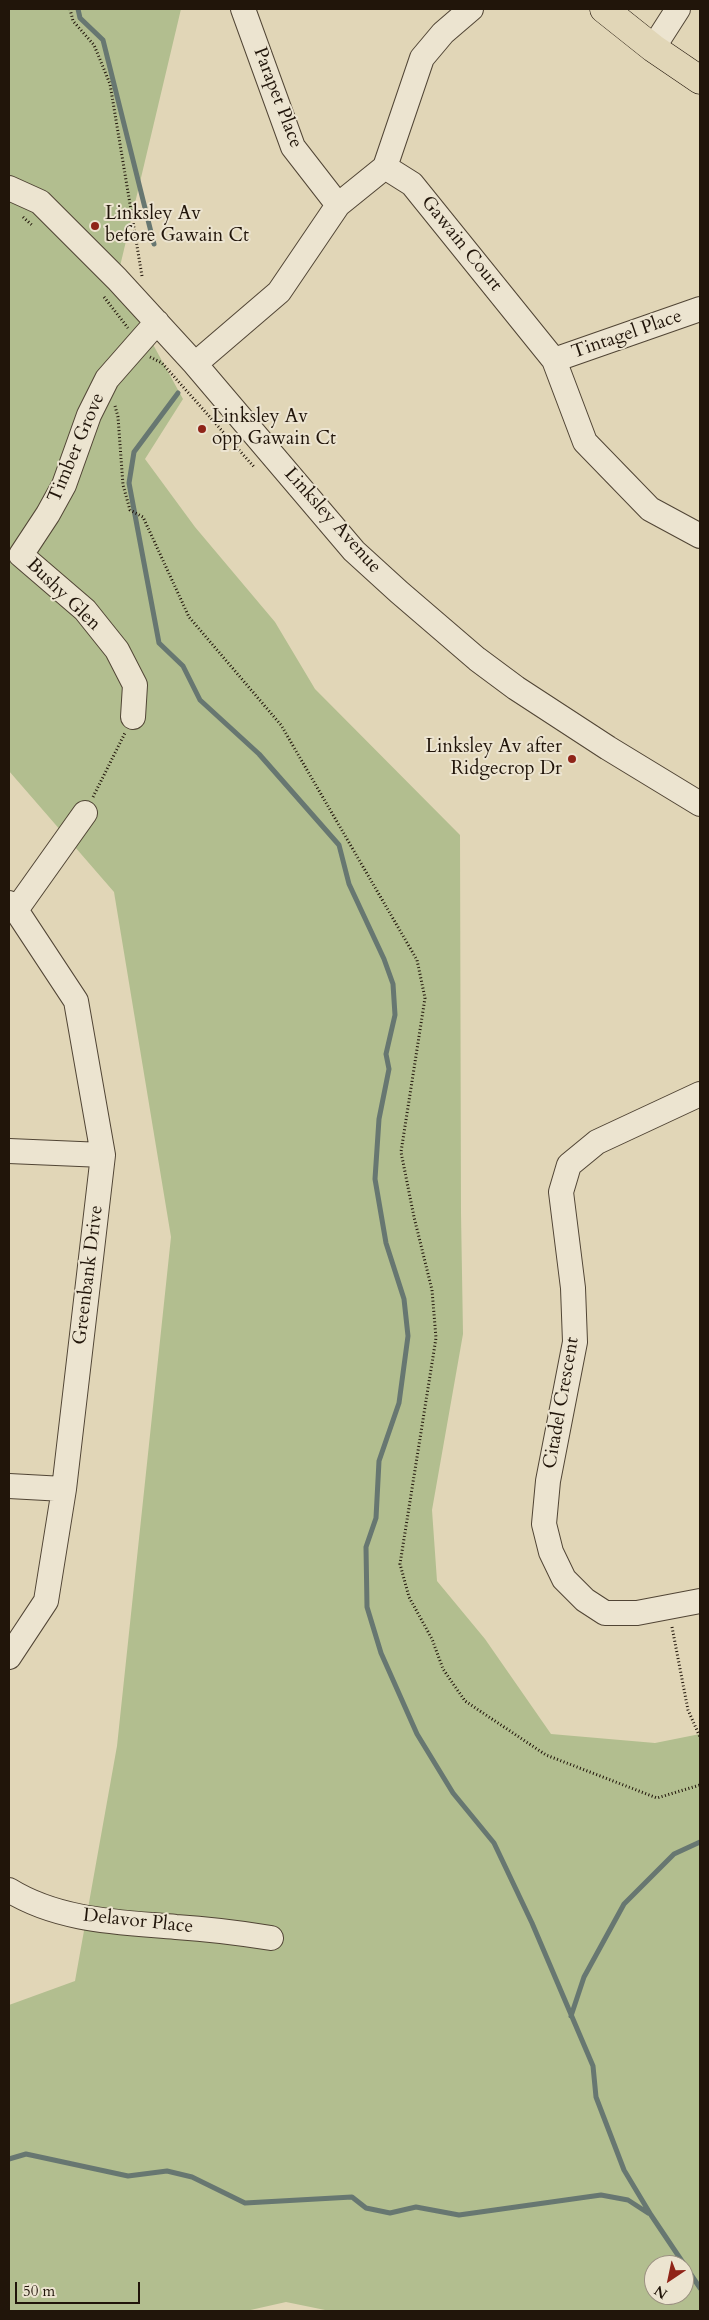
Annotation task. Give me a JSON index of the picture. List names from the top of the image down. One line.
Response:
{"streets":{"street":["Parapet Place","Gawain Court","Tintagel Place","Timber Grove","Linksley Avenue","Bushy Glen","Greenbank Drive","Citadel Crescent","Delavor Place"]},"crossings":[["Gawain Court","Tintagel Place"],["Timber Grove","Linksley Avenue"],["Timber Grove","Bushy Glen"]],"places":["Linksley Av before Gawain Ct","Linksley Av opp Gawain Ct","Linksley Av after Ridgecrop Dr"],"scale_bar":"50 m","north":"bottom left"}
